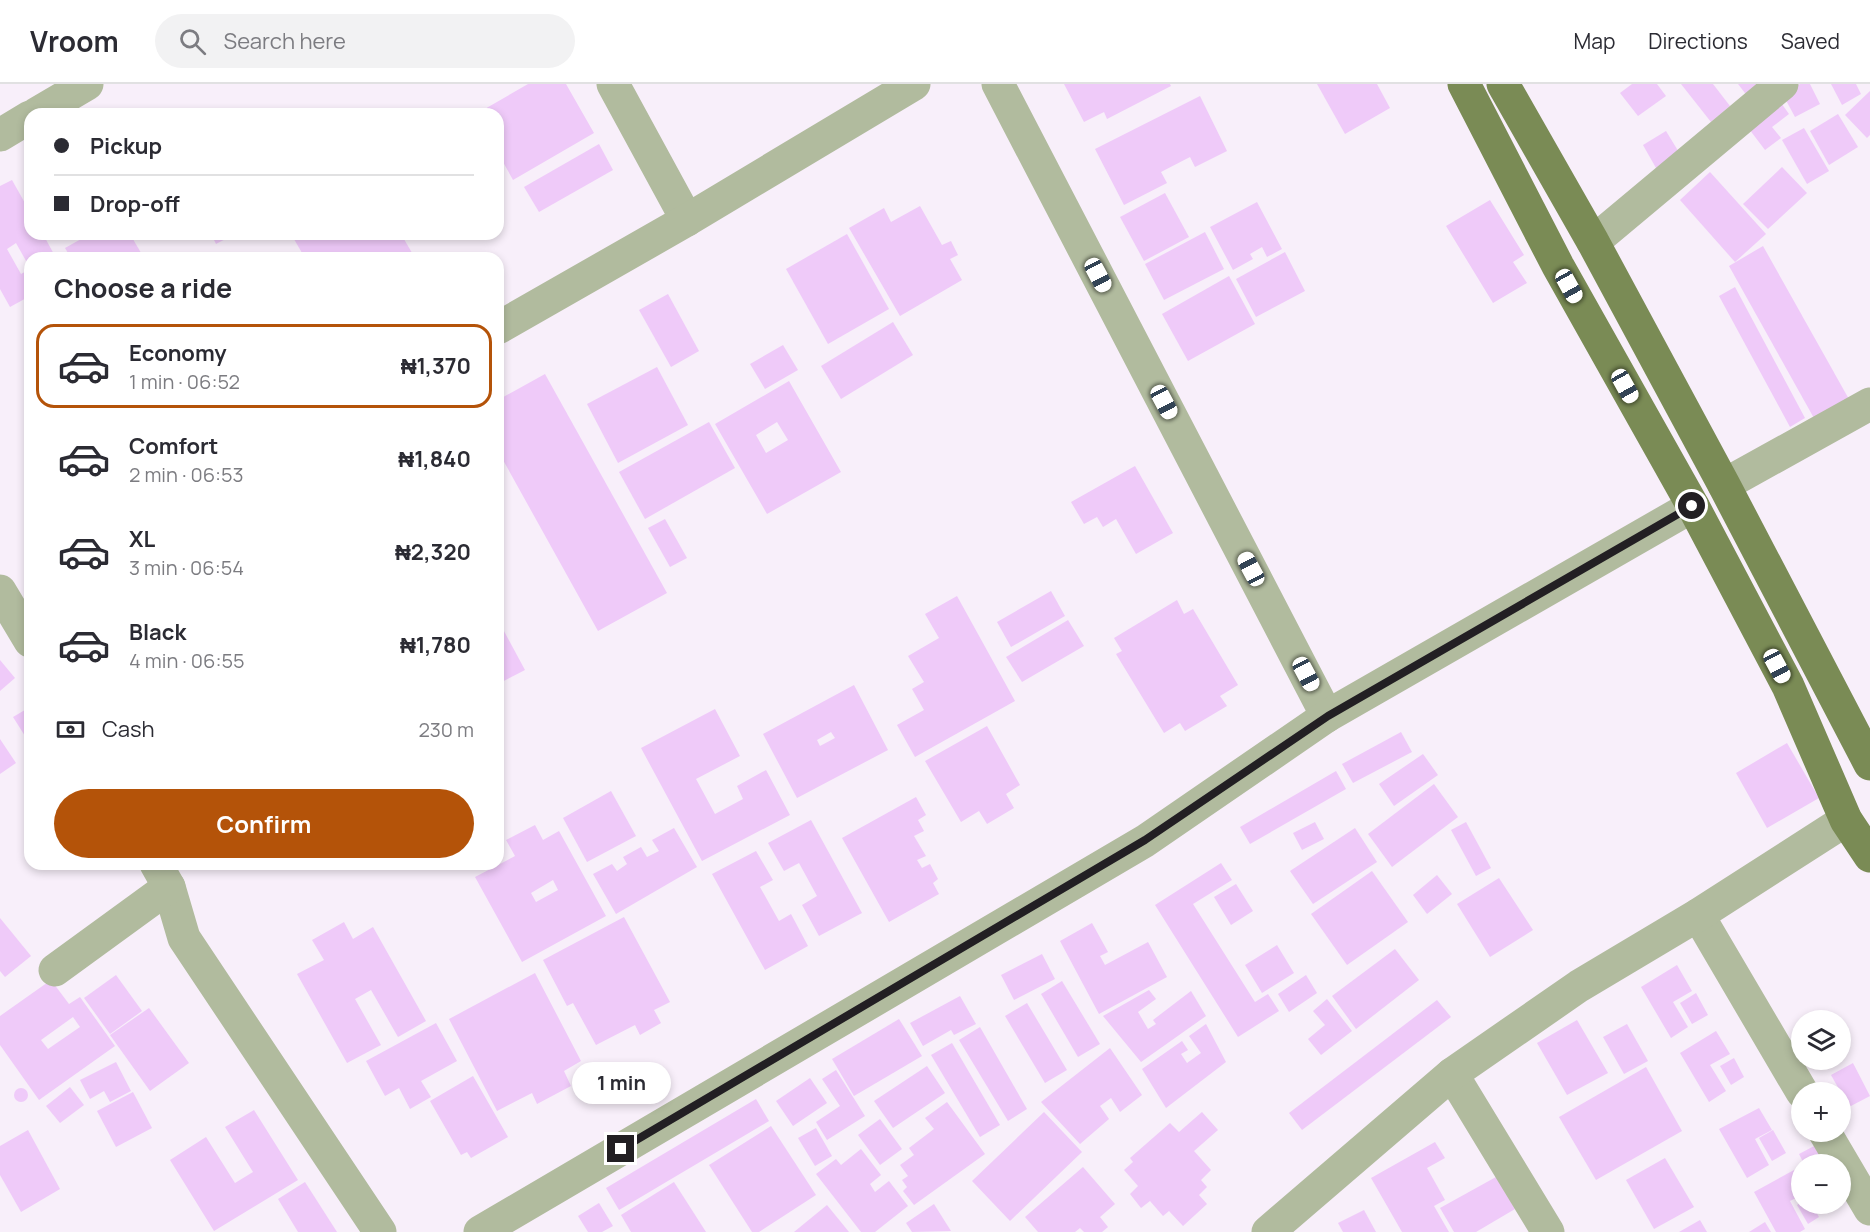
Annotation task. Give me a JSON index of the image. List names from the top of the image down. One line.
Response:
{"page":{"header":"Vroom","search":"Search here","nav":["Map","Directions","Saved"],"banner":["Pickup","Drop-off"],"heading":"Choose a ride","list":[{"name":"Economy","note":"1 min · 06:52","value":"₦1,370"},{"name":"Comfort","note":"2 min · 06:53","value":"₦1,840"},{"name":"XL","note":"3 min · 06:54","value":"₦2,320"},{"name":"Black","note":"4 min · 06:55","value":"₦1,780"}],"pay":["Cash","230 m"],"buttons":"Confirm","map_buttons":["+","−"],"bubble":"1 min"}}
